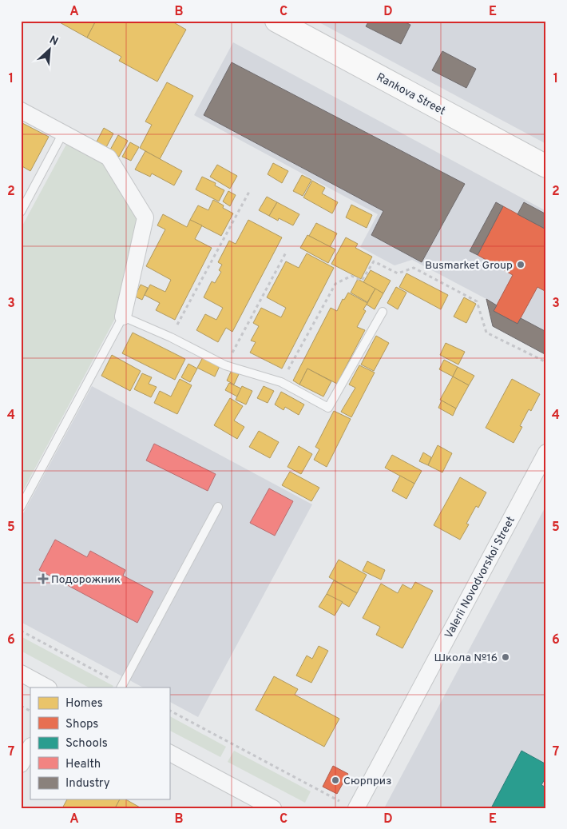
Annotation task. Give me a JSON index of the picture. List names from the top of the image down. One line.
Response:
{"streets":{"street":["Rankova Street","Valerii Novodvorskoi Street"]},"places":{"other":["Busmarket Group","Школа №16","Сюрприз"],"health":["Подорожник"]},"legend":["Homes","Shops","Schools","Health","Industry"],"north":"top right","grid":{"columns":["A","B","C","D","E"],"rows":["1","2","3","4","5","6","7"]}}
